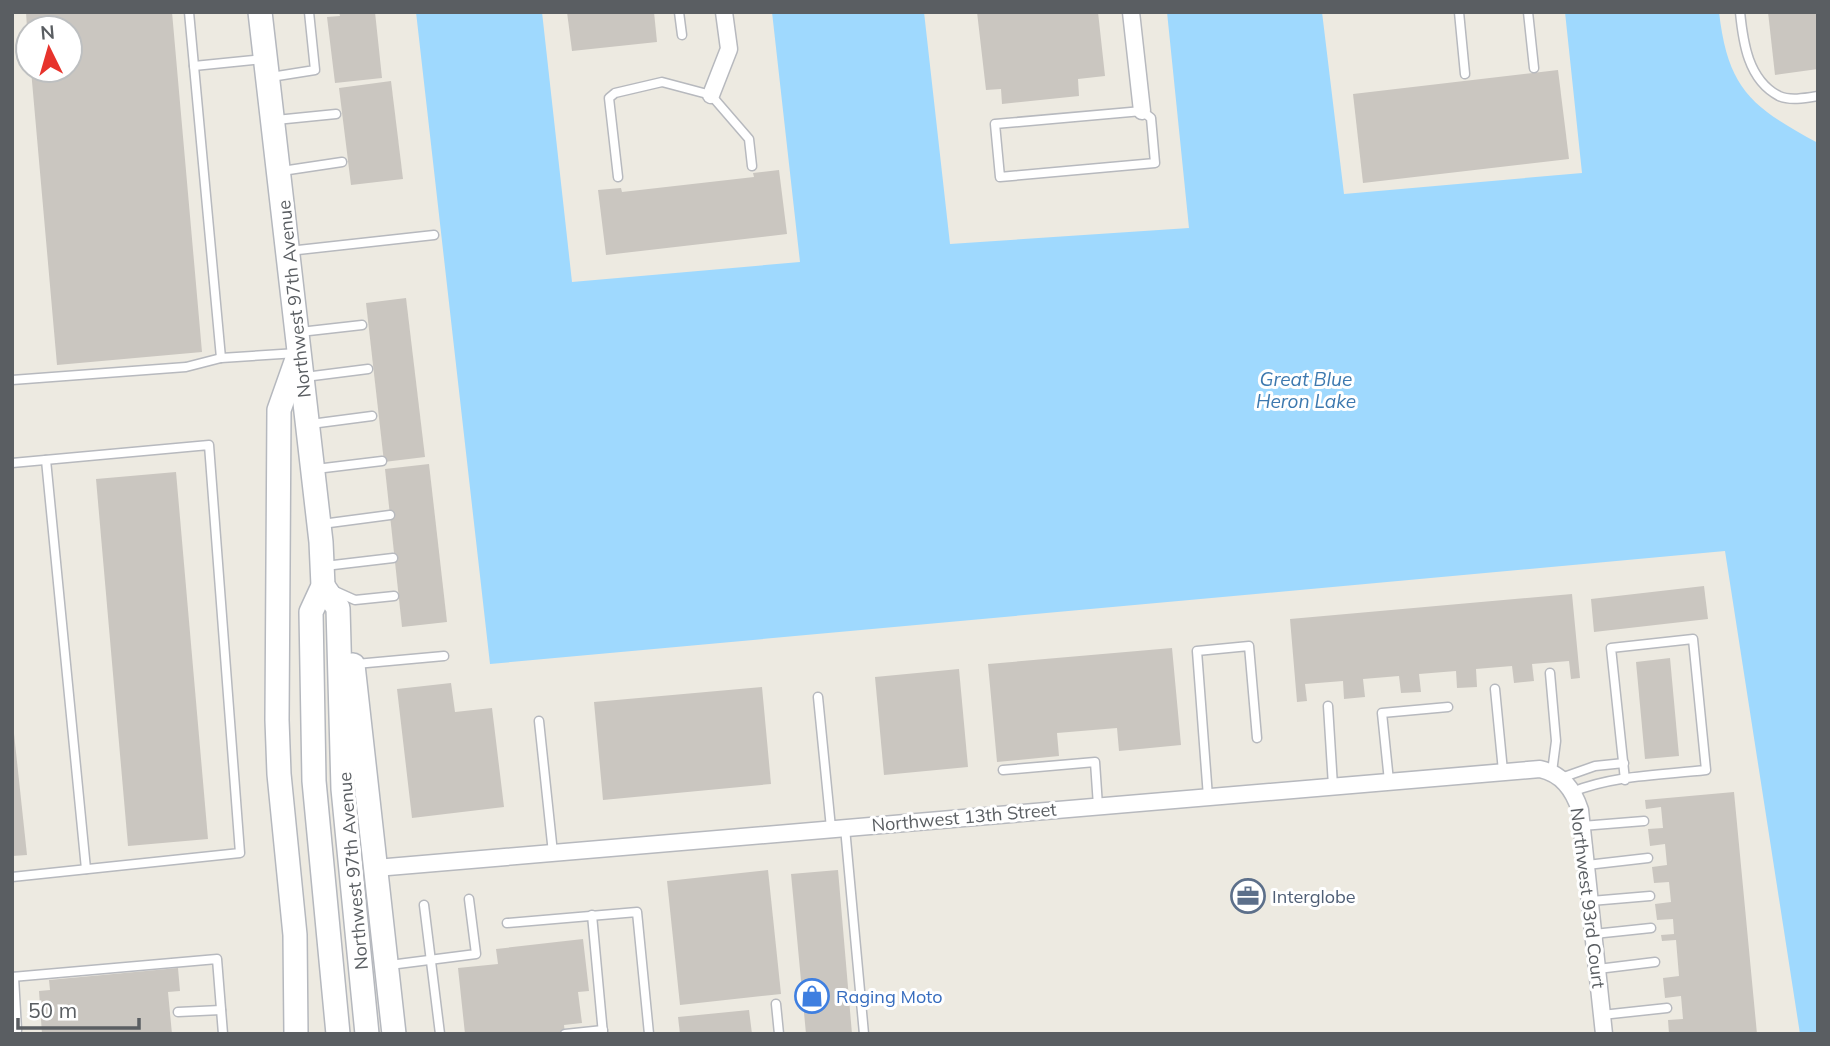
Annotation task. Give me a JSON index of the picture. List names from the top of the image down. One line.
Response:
{"streets":{"street":["Northwest 97th Avenue","Northwest 13th Street","Northwest 93rd Court"]},"crossings":[["Northwest 13th Street","Northwest 93rd Court"]],"water":["Great Blue Heron Lake"],"places":{"office":["Interglobe"],"shop":["Raging Moto"]},"scale_bar":"50 m","north":"top"}
